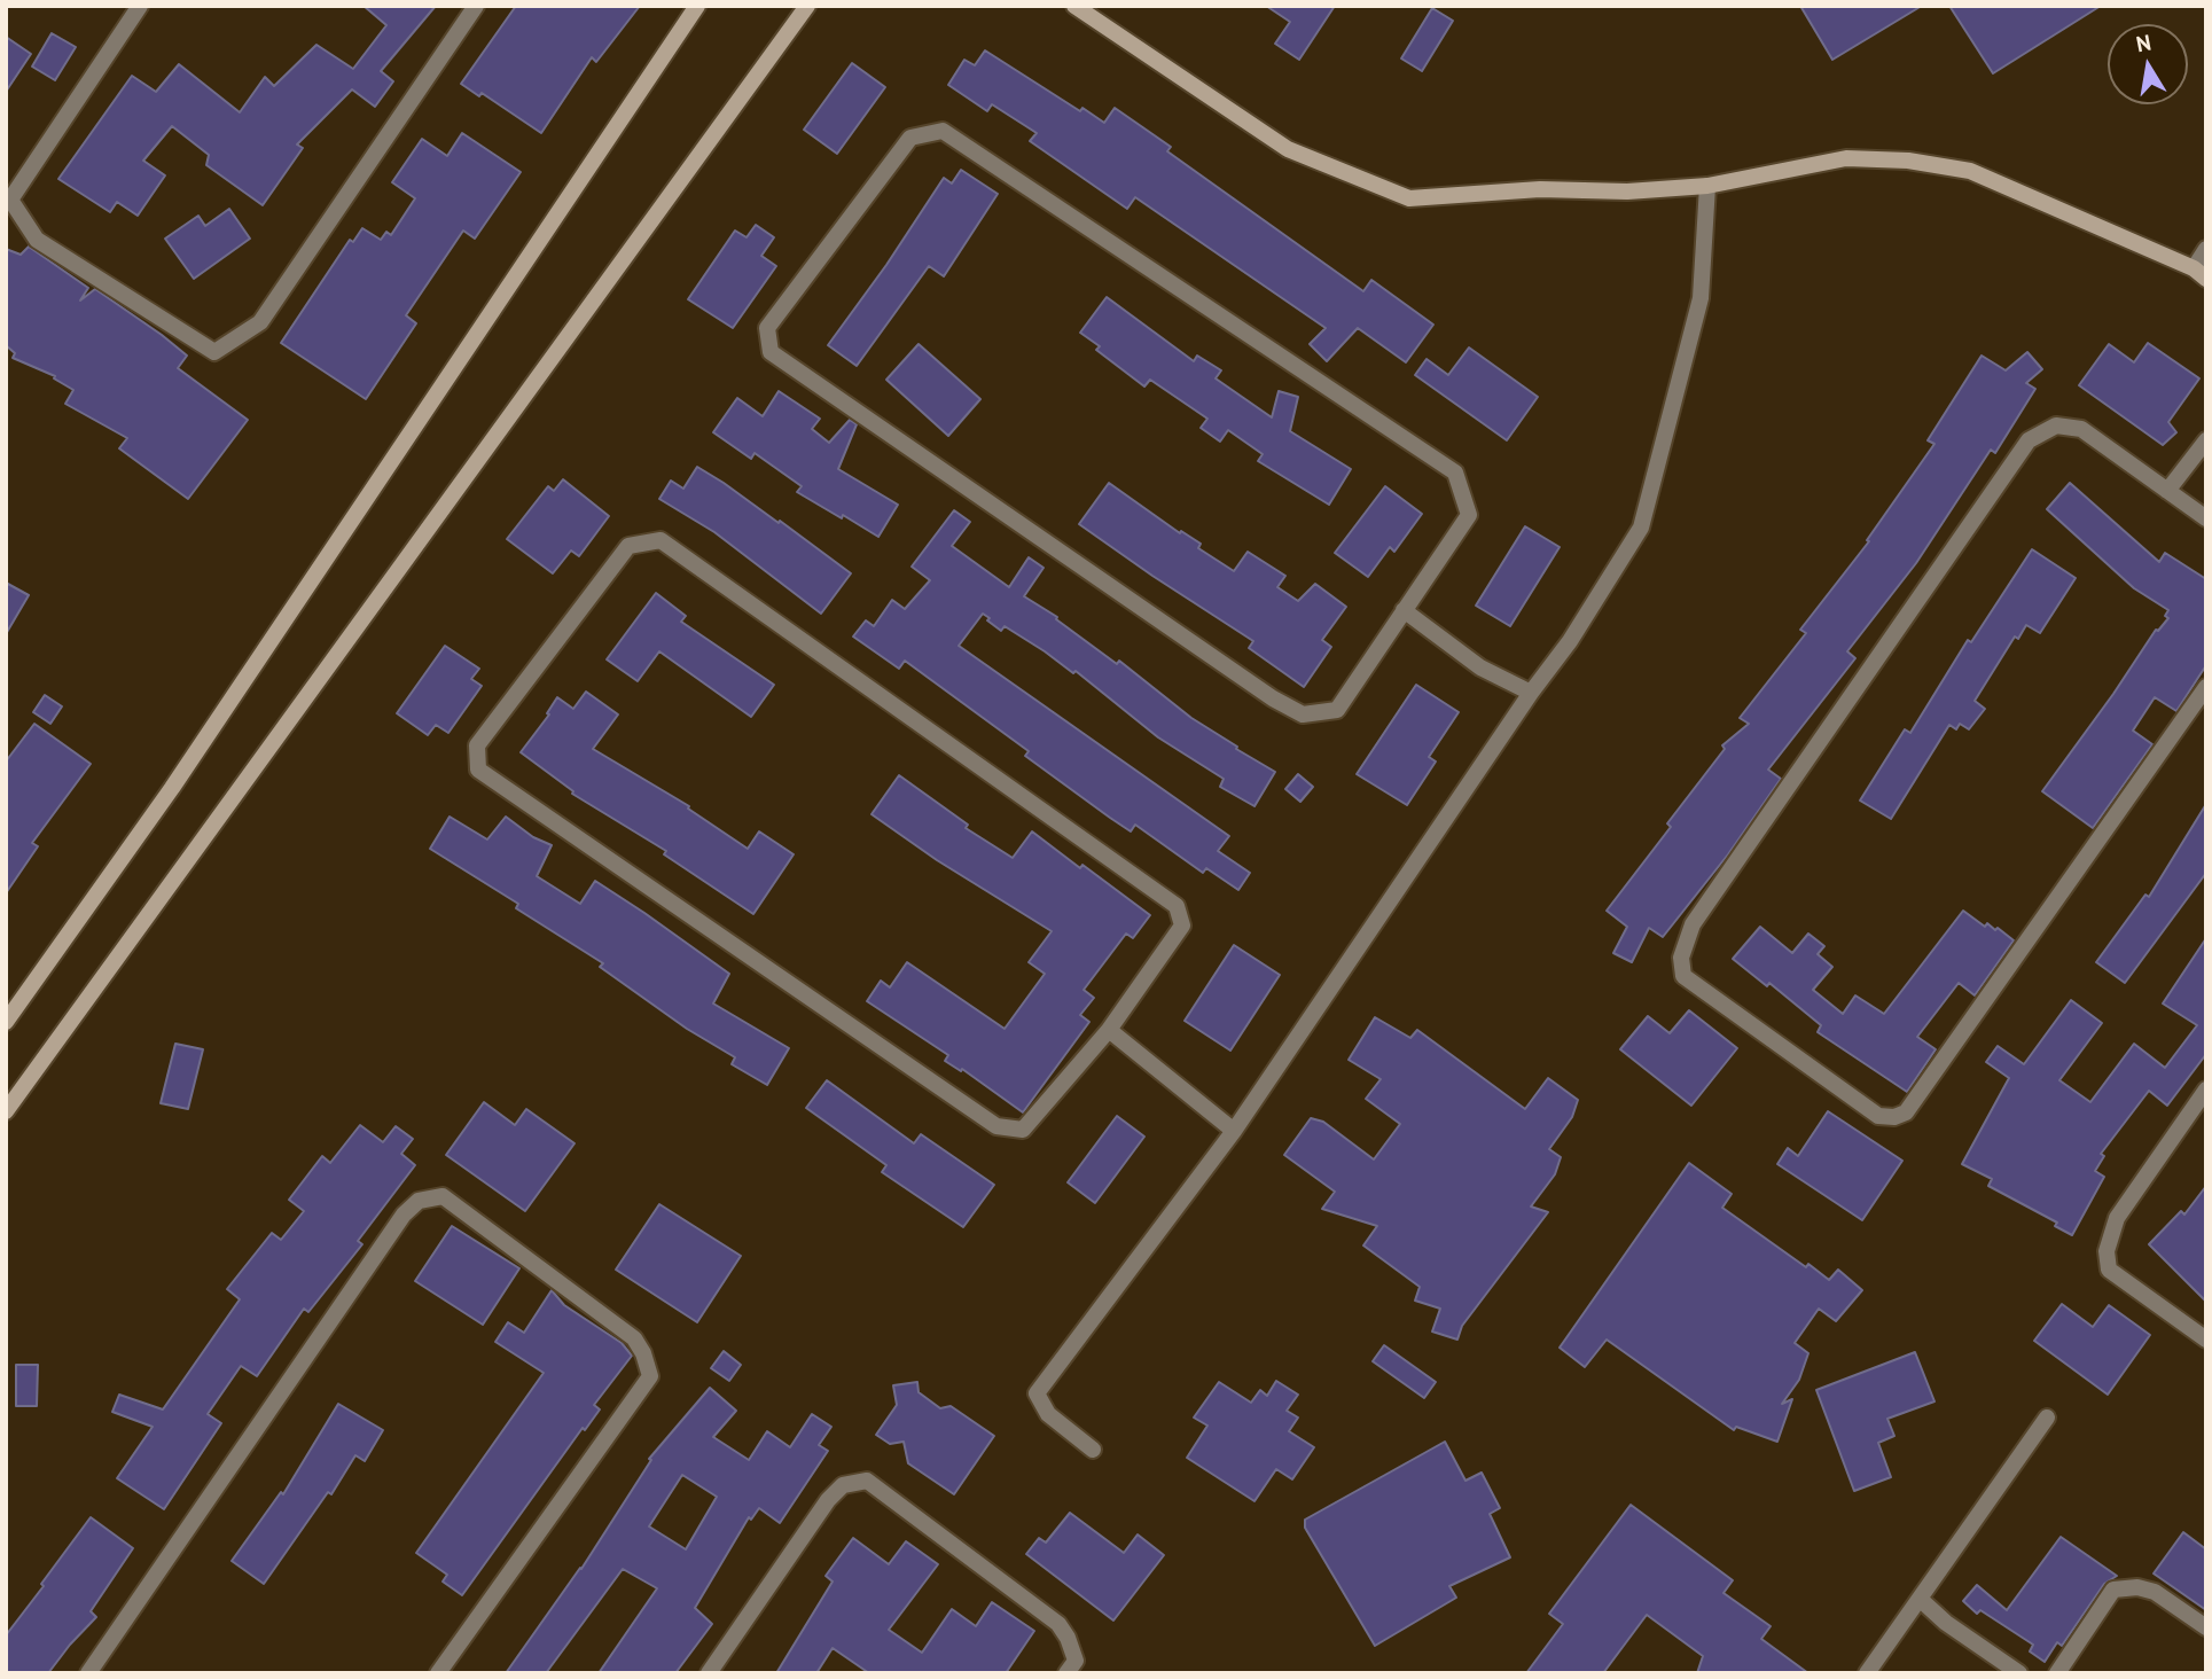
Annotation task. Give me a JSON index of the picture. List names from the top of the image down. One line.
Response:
{"north":"top"}
